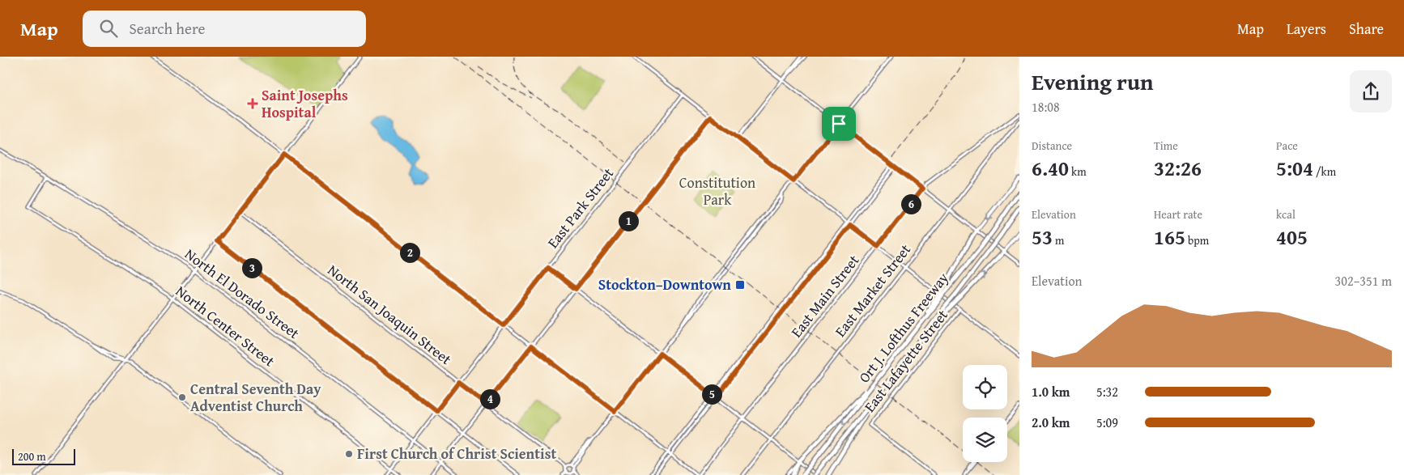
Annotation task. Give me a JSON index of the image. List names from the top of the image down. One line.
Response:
{"streets":{"highway":["Ort J. Lofthus Freeway"],"street":["East Park Street","East Market Street","North El Dorado Street","East Main Street","North San Joaquin Street","North Center Street","East Lafayette Street"]},"crossings":[["East Park Street","North El Dorado Street"],["East Park Street","North San Joaquin Street"],["East Park Street","North Center Street"],["North El Dorado Street","North Center Street"]],"parks":["Constitution Park"],"places":{"health":["Saint Josephs Hospital"],"transit":["Stockton–Downtown"],"other":["Central Seventh Day Adventist Church","First Church of Christ Scientist"]},"scale_bar":"200 m","page":{"header":"Map","search":"Search here","nav":["Map","Layers","Share"],"heading":["Evening run","18:08"],"stats":[["Distance","6.40 km"],["Time","32:26"],["Pace","5:04 /km"],["Elevation","53 m"],["Heart rate","165 bpm"],["kcal","405"]],"pins":["6","1","2","3","5","4"],"chart":["Elevation","302–351 m"],"list":[{"name":"1.0 km","note":"5:32"},{"name":"2.0 km","note":"5:09"}],"scale":"200 m"}}
